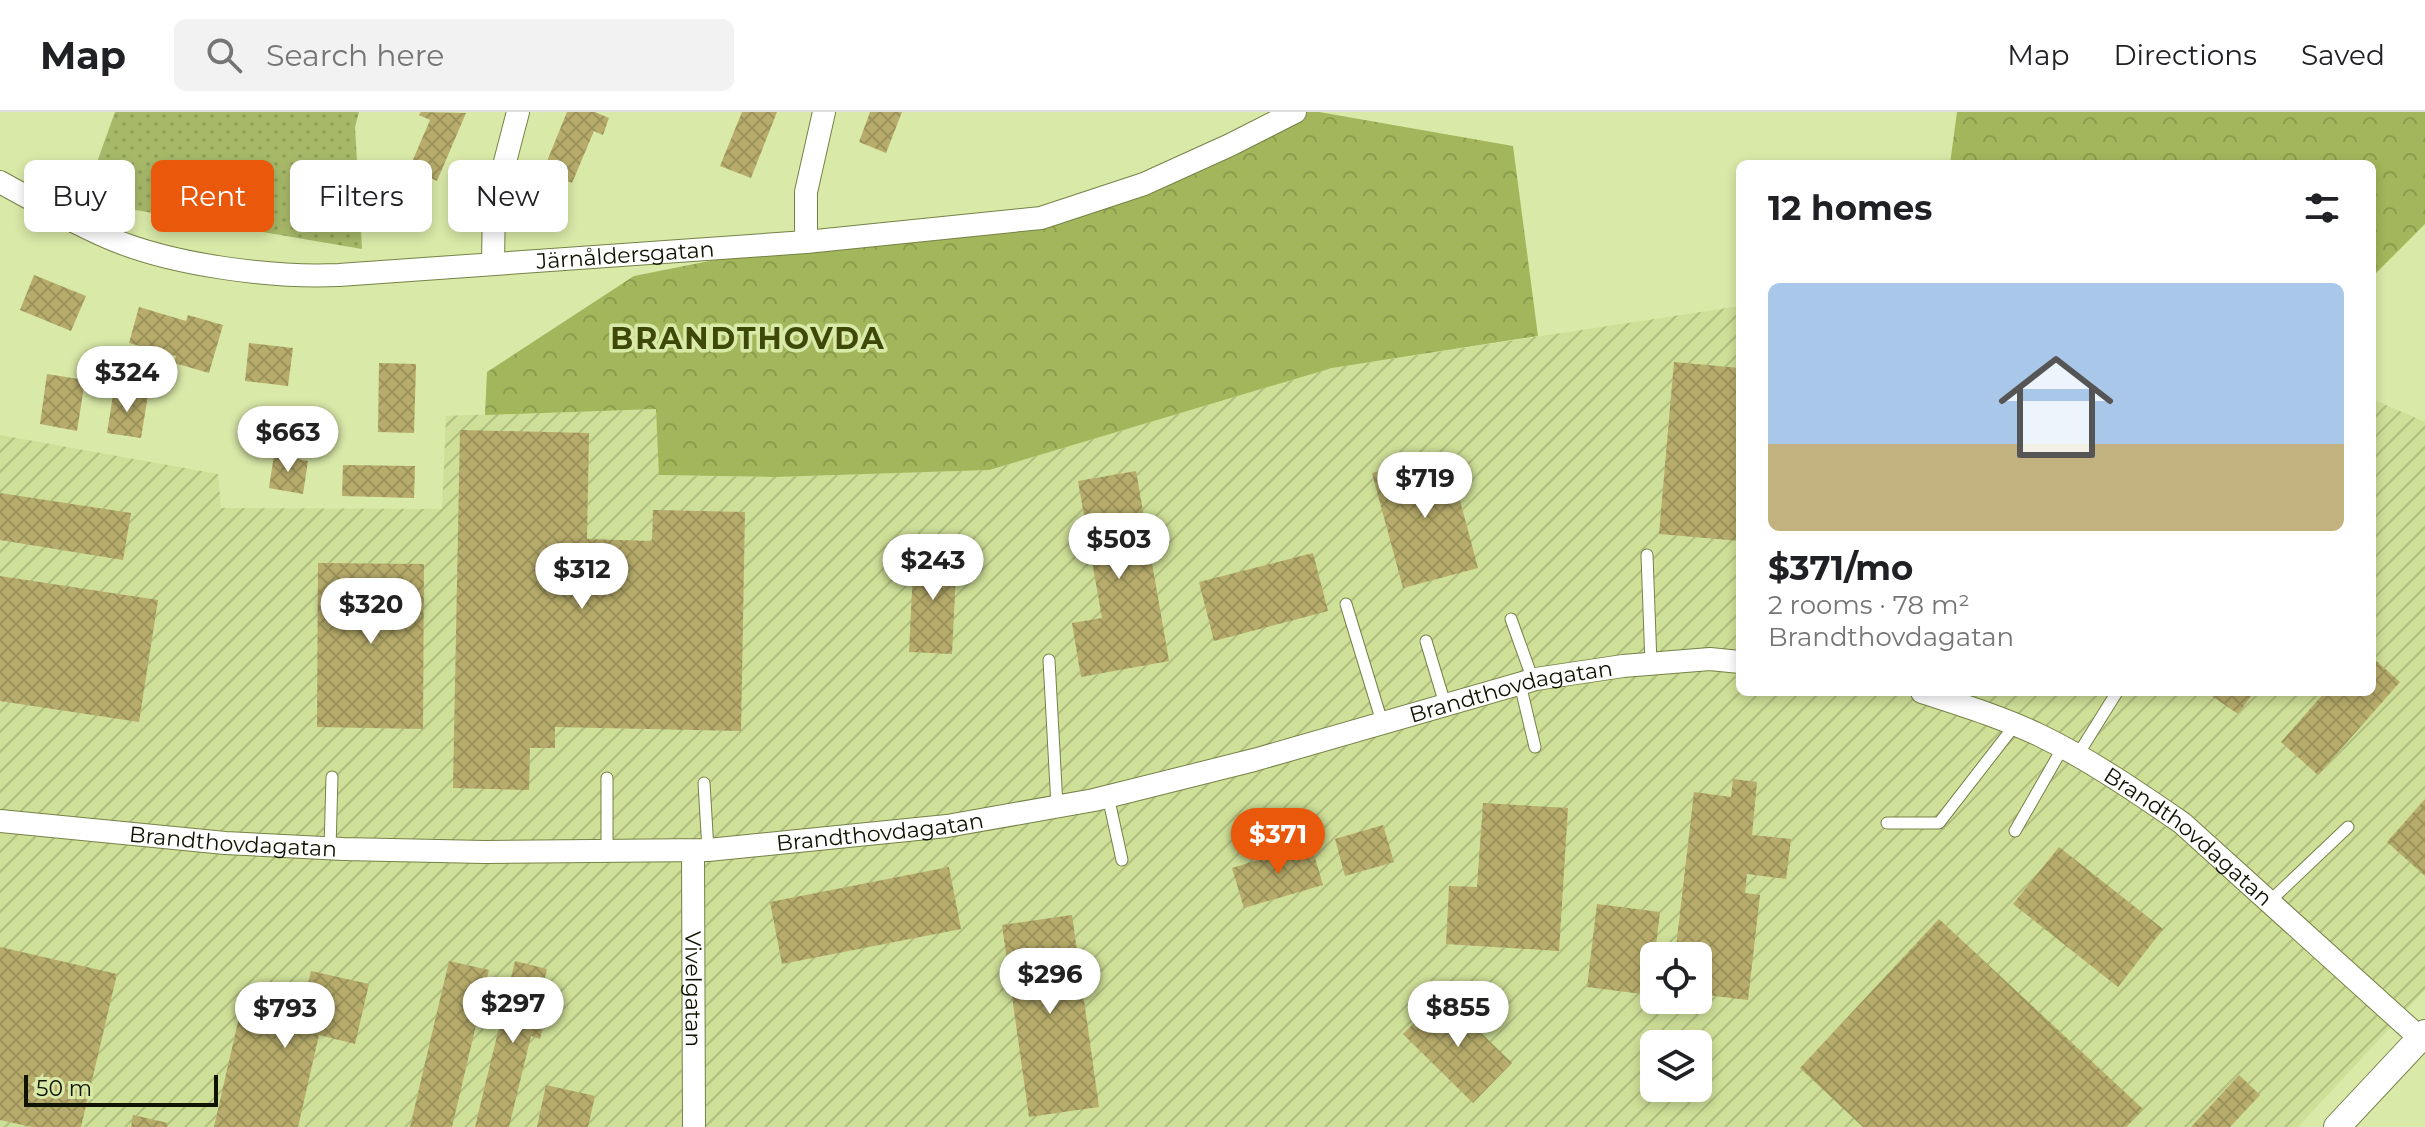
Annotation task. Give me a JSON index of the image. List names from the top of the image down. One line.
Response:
{"streets":{"street":["Järnåldersgatan","Brandthovdagatan","Vivelgatan"]},"crossings":[["Brandthovdagatan","Vivelgatan"]],"districts":["BRANDTHOVDA"],"scale_bar":"50 m","page":{"header":"Map","search":"Search here","nav":["Map","Directions","Saved"],"chip":["Buy","Rent","Filters","New"],"heading":"12 homes","list":[{"name":"$371/mo","note":"2 rooms · 78 m² · Brandthovdagatan"}],"price":["$324","$663","$719","$503","$243","$312","$320","$371","$296","$297","$855","$793"],"scale":"50 m"}}
